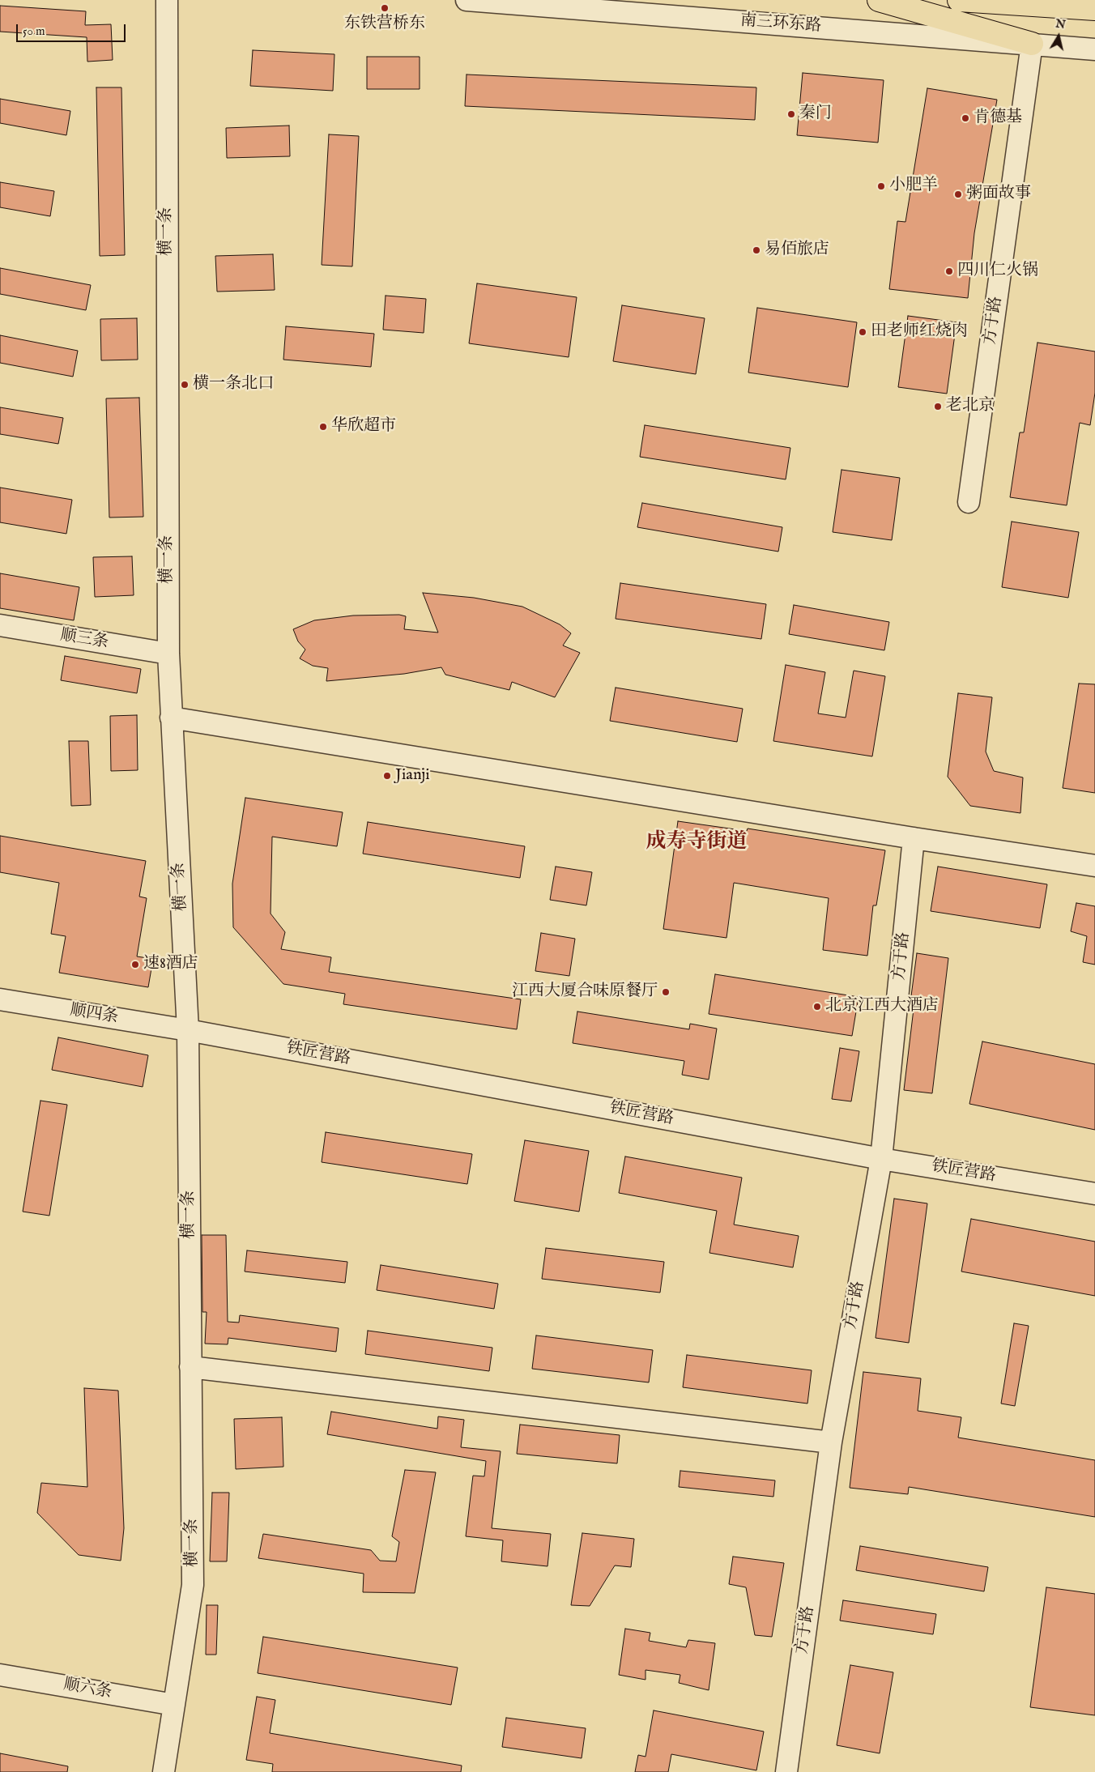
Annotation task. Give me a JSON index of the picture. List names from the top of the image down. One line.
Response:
{"streets":{"street":["南三环东路","横一条","方于路","顺三条","顺四条","铁匠营路","顺六条"]},"crossings":[["南三环东路","方于路"],["横一条","顺三条"],["横一条","顺四条"],["横一条","铁匠营路"],["横一条","顺六条"],["方于路","铁匠营路"],["顺四条","铁匠营路"]],"districts":["成寿寺街道"],"places":["东铁营桥东","秦门","肯德基","小肥羊","粥面故事","易佰旅店","四川仁火锅","田老师红烧肉","横一条北口","老北京","华欣超市","Jianji","速8酒店","江西大厦合味原餐厅","北京江西大酒店"],"scale_bar":"50 m","north":"top"}
